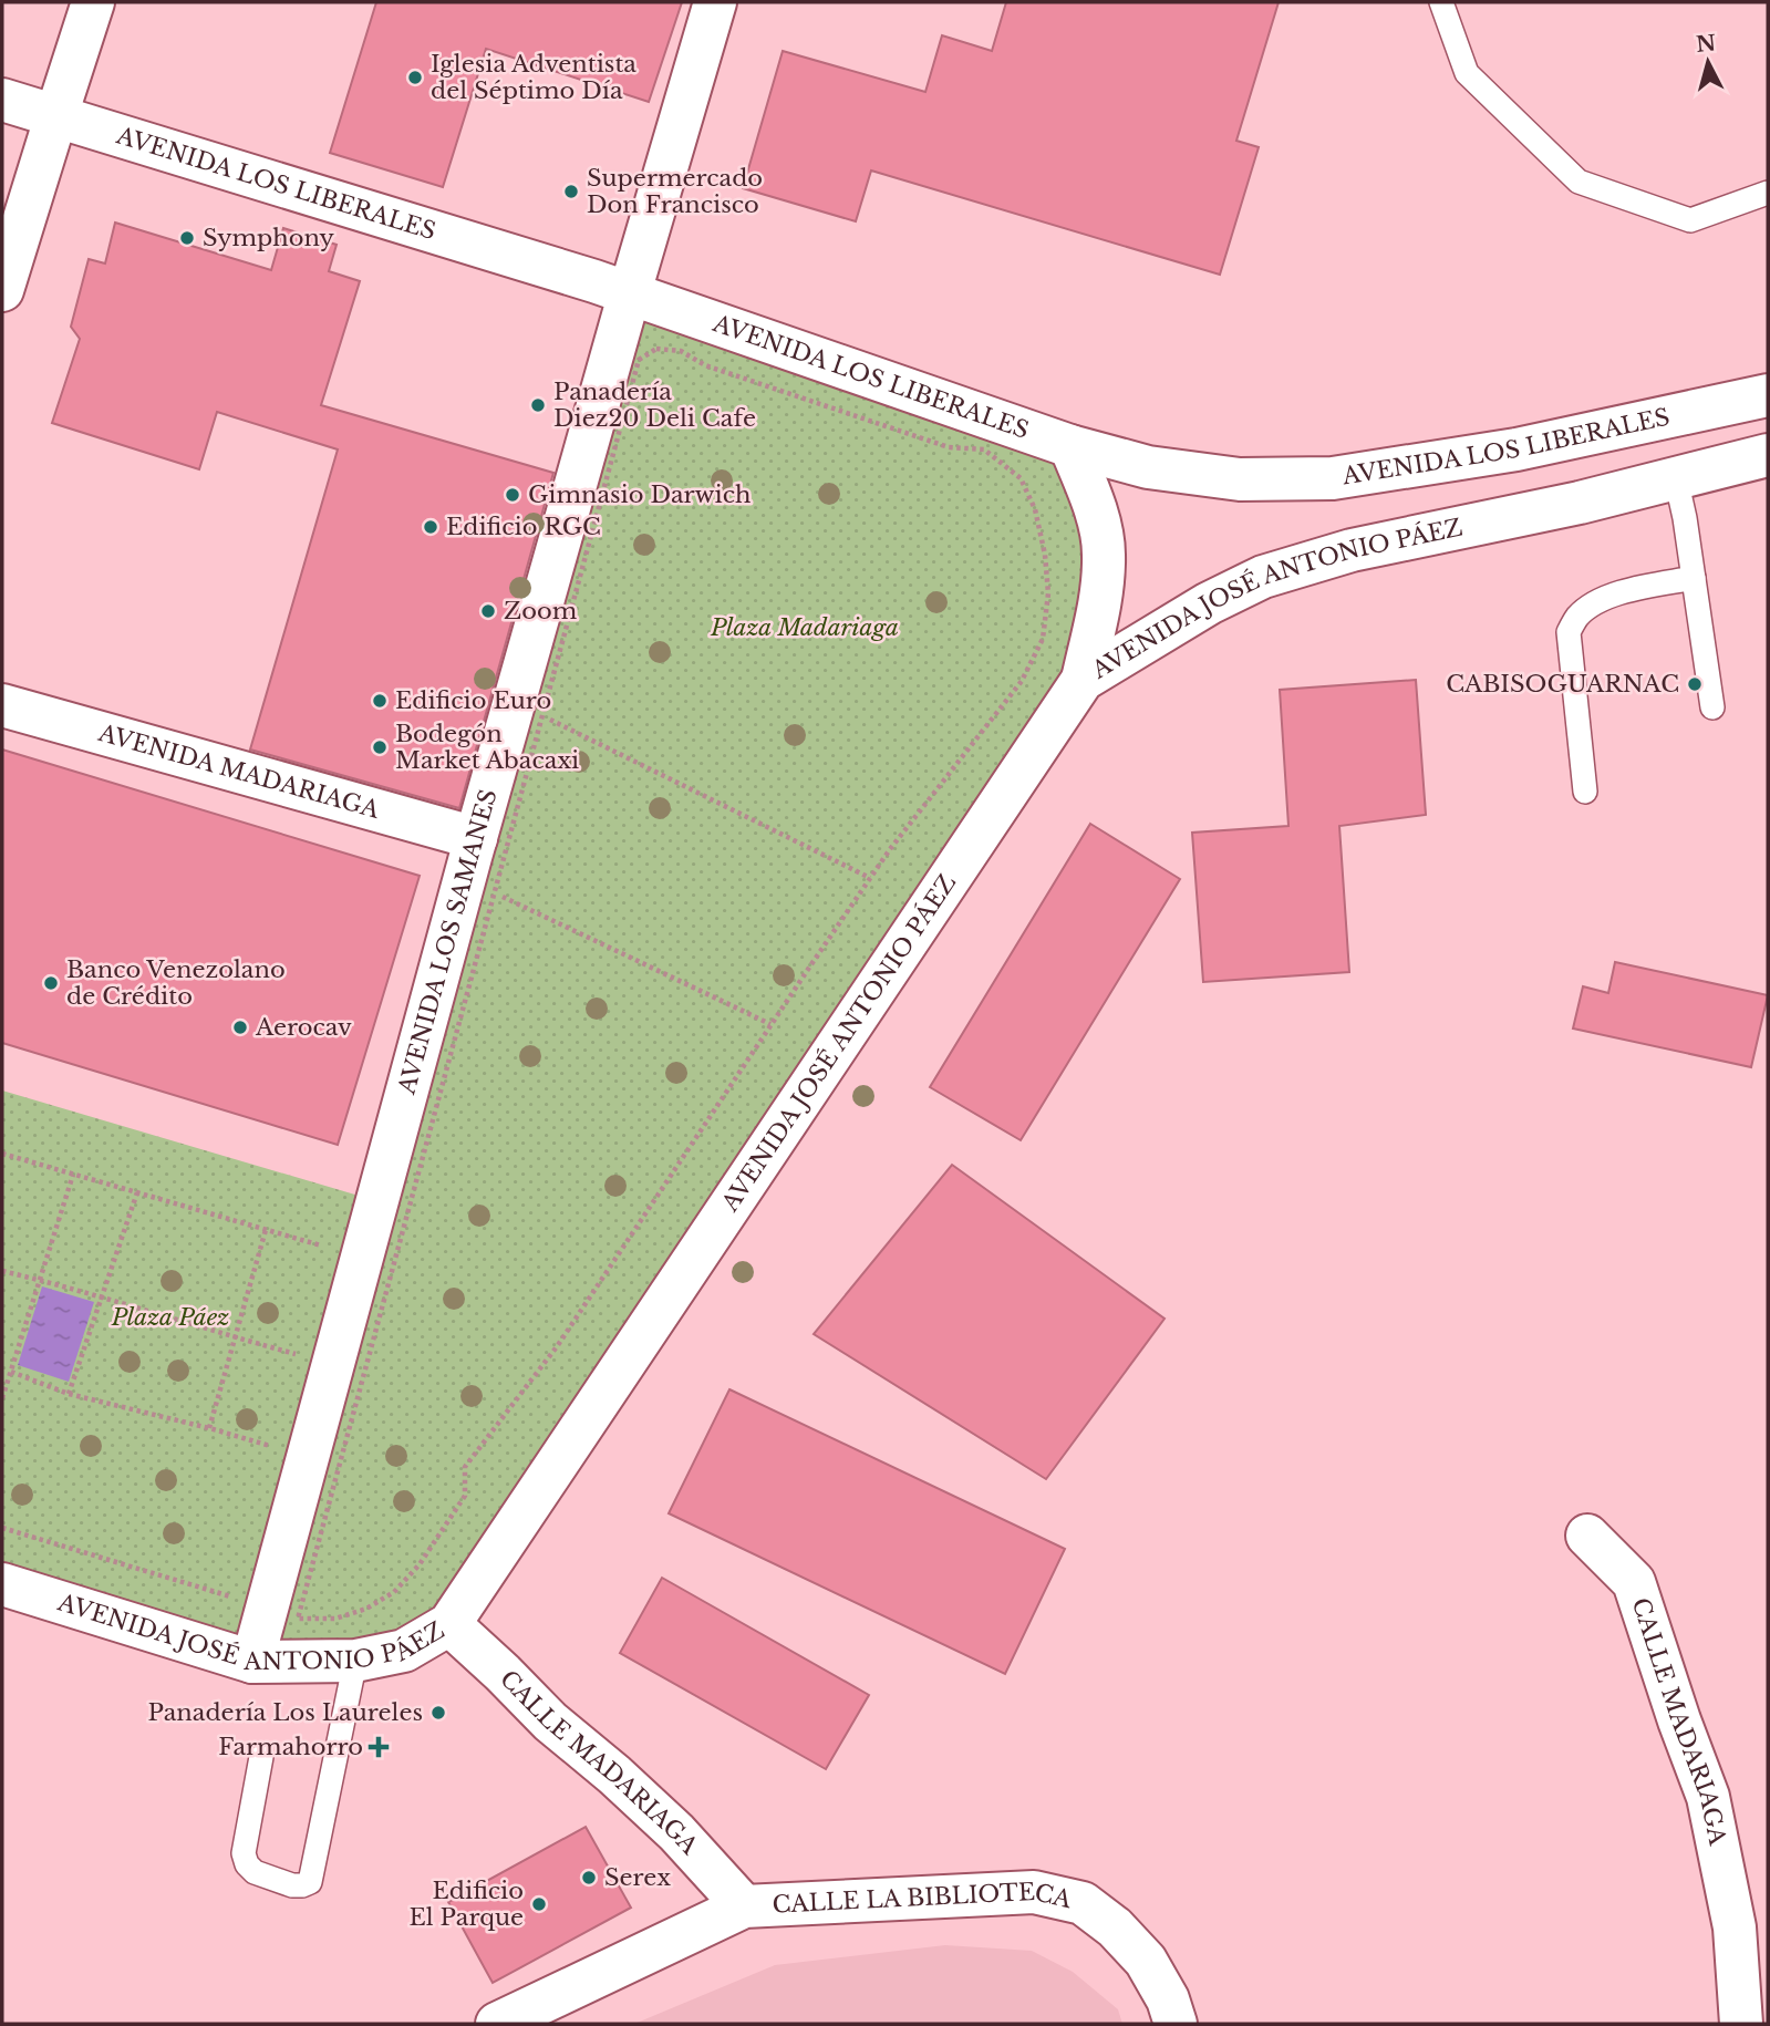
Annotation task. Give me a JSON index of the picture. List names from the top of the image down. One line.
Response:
{"streets":{"main road":["AVENIDA LOS LIBERALES","AVENIDA JOSÉ ANTONIO PÁEZ","AVENIDA MADARIAGA","AVENIDA LOS SAMANES","CALLE MADARIAGA","CALLE LA BIBLIOTECA"]},"crossings":[["AVENIDA LOS LIBERALES","AVENIDA LOS SAMANES"],["AVENIDA JOSÉ ANTONIO PÁEZ","AVENIDA LOS SAMANES"],["AVENIDA JOSÉ ANTONIO PÁEZ","CALLE MADARIAGA"],["AVENIDA MADARIAGA","AVENIDA LOS SAMANES"],["CALLE MADARIAGA","CALLE LA BIBLIOTECA"]],"parks":["Plaza Madariaga","Plaza Páez"],"places":{"other":["Iglesia Adventista del Séptimo Día","Supermercado Don Francisco","Symphony","Panadería Diez20 Deli Cafe","Gimnasio Darwich","Edificio RGC","Zoom","CABISOGUARNAC","Edificio Euro","Bodegón Market Abacaxi","Banco Venezolano de Crédito","Aerocav","Panadería Los Laureles","Serex","Edificio El Parque"],"health":["Farmahorro"]},"north":"top"}
